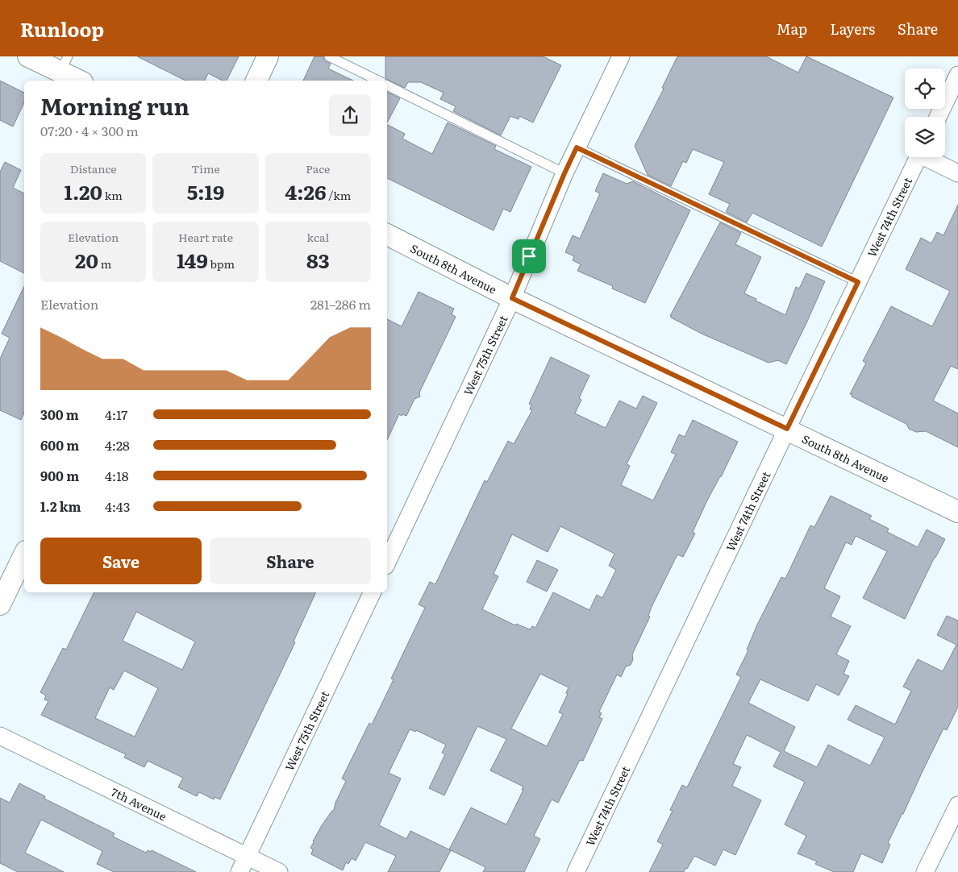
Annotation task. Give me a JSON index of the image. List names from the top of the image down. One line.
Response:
{"streets":{"street":["West 74th Street","South 8th Avenue","West 75th Street","7th Avenue"]},"crossings":[["West 74th Street","South 8th Avenue"],["South 8th Avenue","West 75th Street"],["West 75th Street","7th Avenue"]],"page":{"header":"Runloop","nav":["Map","Layers","Share"],"heading":["Morning run","07:20 · 4 × 300 m"],"stats":[["Distance","1.20 km"],["Time","5:19"],["Pace","4:26 /km"],["Elevation","20 m"],["Heart rate","149 bpm"],["kcal","83"]],"chart":["Elevation","281–286 m"],"list":[{"name":"300 m","note":"4:17"},{"name":"600 m","note":"4:28"},{"name":"900 m","note":"4:18"},{"name":"1.2 km","note":"4:43"}],"buttons":["Save","Share"]}}
